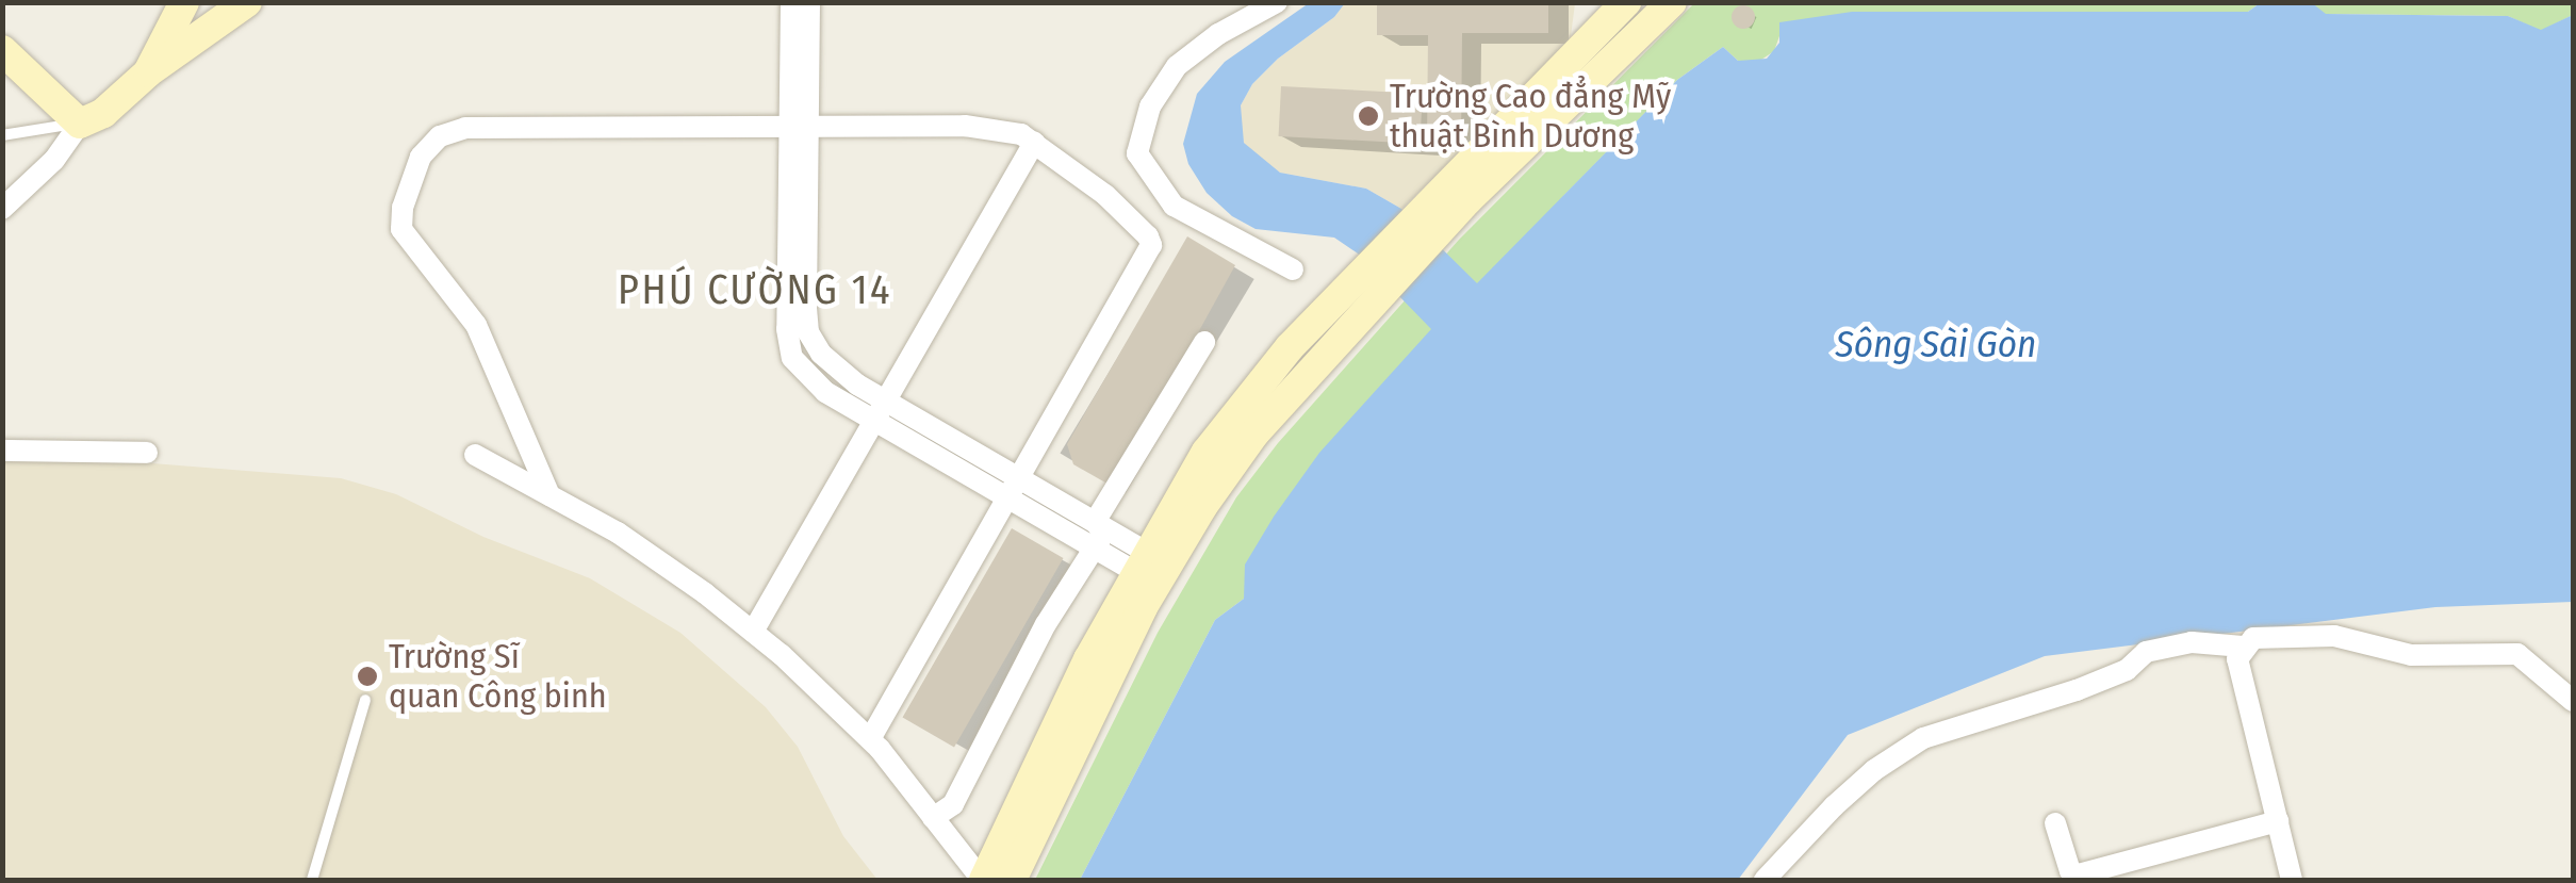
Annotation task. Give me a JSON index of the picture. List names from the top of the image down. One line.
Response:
{"districts":["PHÚ CƯỜNG 14"],"water":["Sông Sài Gòn"],"places":["Trường Cao đẳng Mỹ thuật Bình Dương","Trường Sĩ quan Công binh"]}
